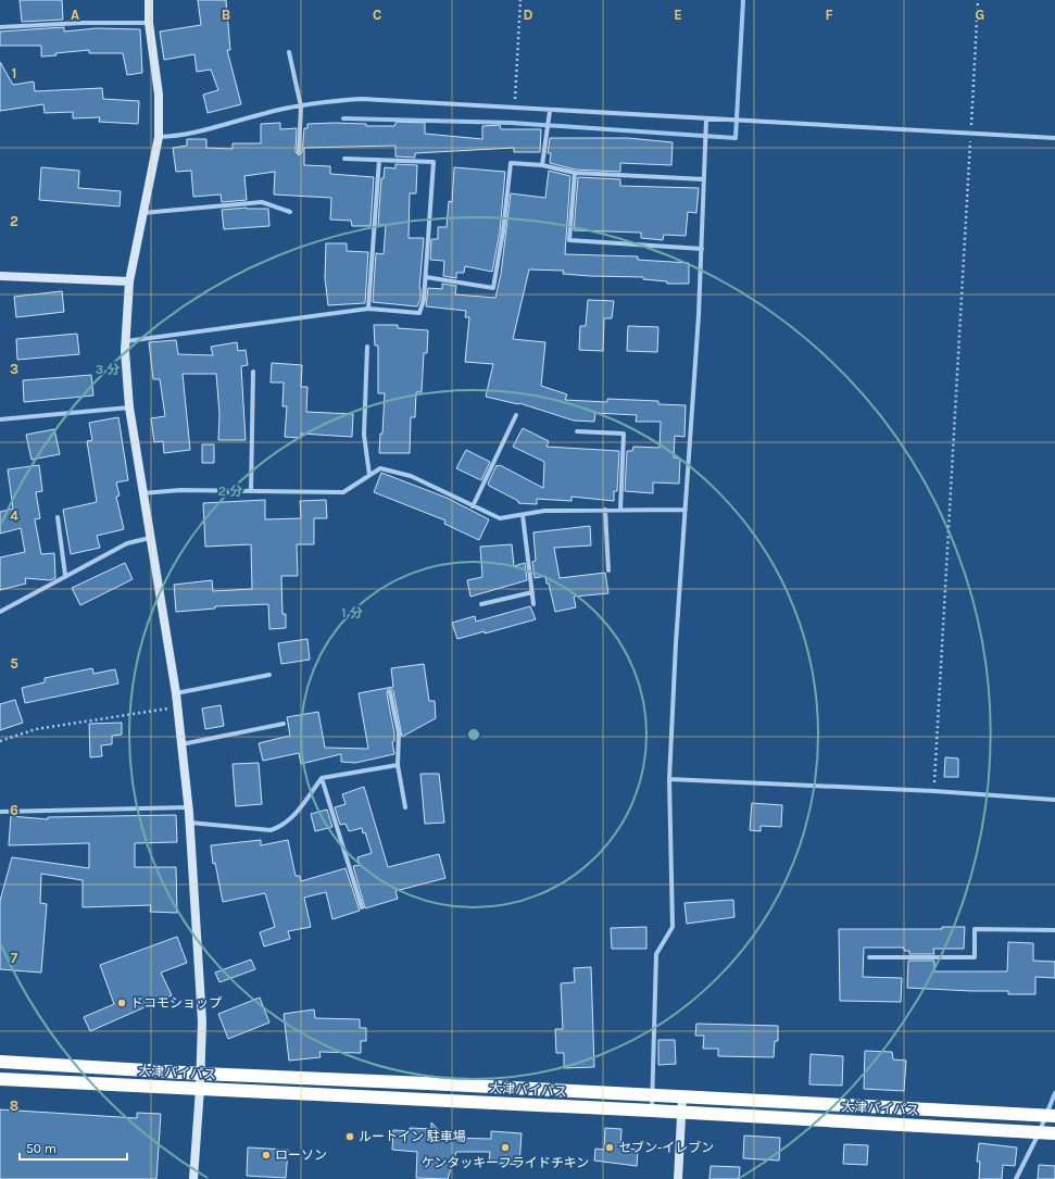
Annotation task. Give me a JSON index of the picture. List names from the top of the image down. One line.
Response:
{"streets":{"highway":["大津バイパス"]},"places":["ドコモショップ","ルートイン 駐車場","ケンタッキーフライドチキン","セブン-イレブン","ローソン"],"scale_bar":"50 m","grid":{"columns":["A","B","C","D","E","F","G"],"rows":["1","2","3","4","5","6","7","8"]},"rings":["3 分","2 分","1 分"]}
